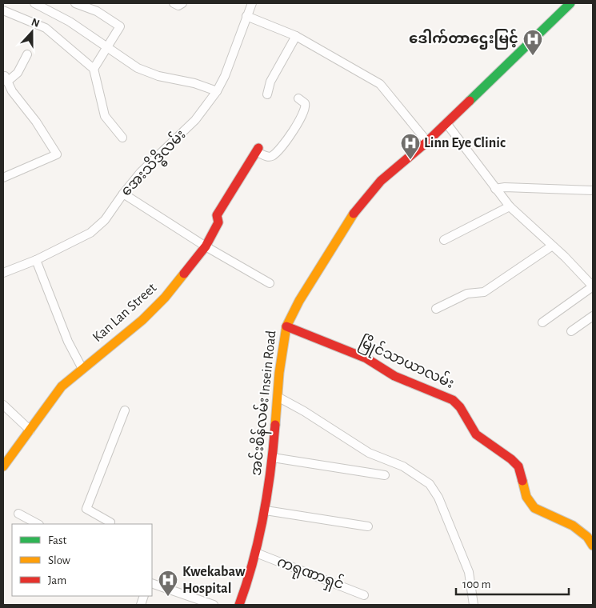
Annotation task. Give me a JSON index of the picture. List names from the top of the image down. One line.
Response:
{"streets":{"street":["အေးသိဒ္ဓိလမ်း","Kan Lan Street","မြိုင်သာယာလမ်း","အင်းစိန်လမ်း Insein Road","ကရုဏာရှင်"]},"crossings":[["မြိုင်သာယာလမ်း","အင်းစိန်လမ်း Insein Road"],["အင်းစိန်လမ်း Insein Road","ကရုဏာရှင်"]],"places":{"hospital":["ဒေါက်တာဌေးမြင့်","Linn Eye Clinic","Kwekabaw Hospital"]},"legend":["Fast","Slow","Jam"],"scale_bar":"100 m","north":"top"}
